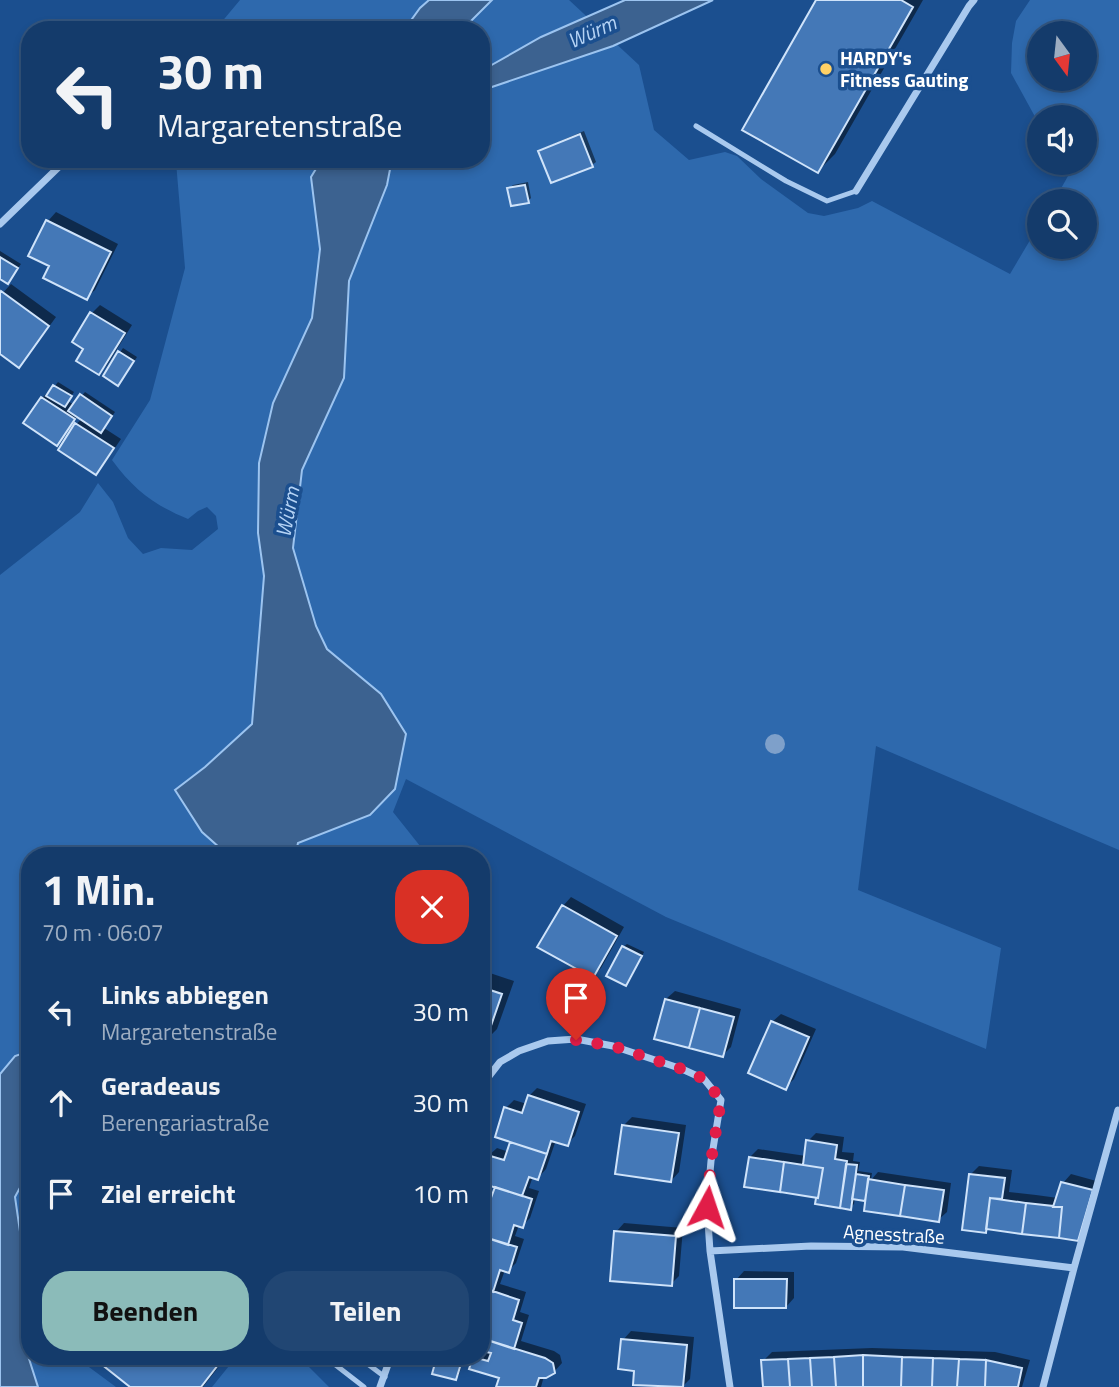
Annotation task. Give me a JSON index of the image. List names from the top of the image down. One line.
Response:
{"streets":{"street":["Agnesstraße"]},"water":["Würm"],"places":["HARDY's Fitness Gauting"],"north":"bottom","page":{"turn":["30 m","Margaretenstraße"],"heading":["1 Min.","70 m · 06:07"],"list":[{"name":"Links abbiegen","note":"Margaretenstraße","value":"30 m"},{"name":"Geradeaus","note":"Berengariastraße","value":"30 m"},{"name":"Ziel erreicht","value":"10 m"}],"buttons":["Beenden","Teilen"]}}
